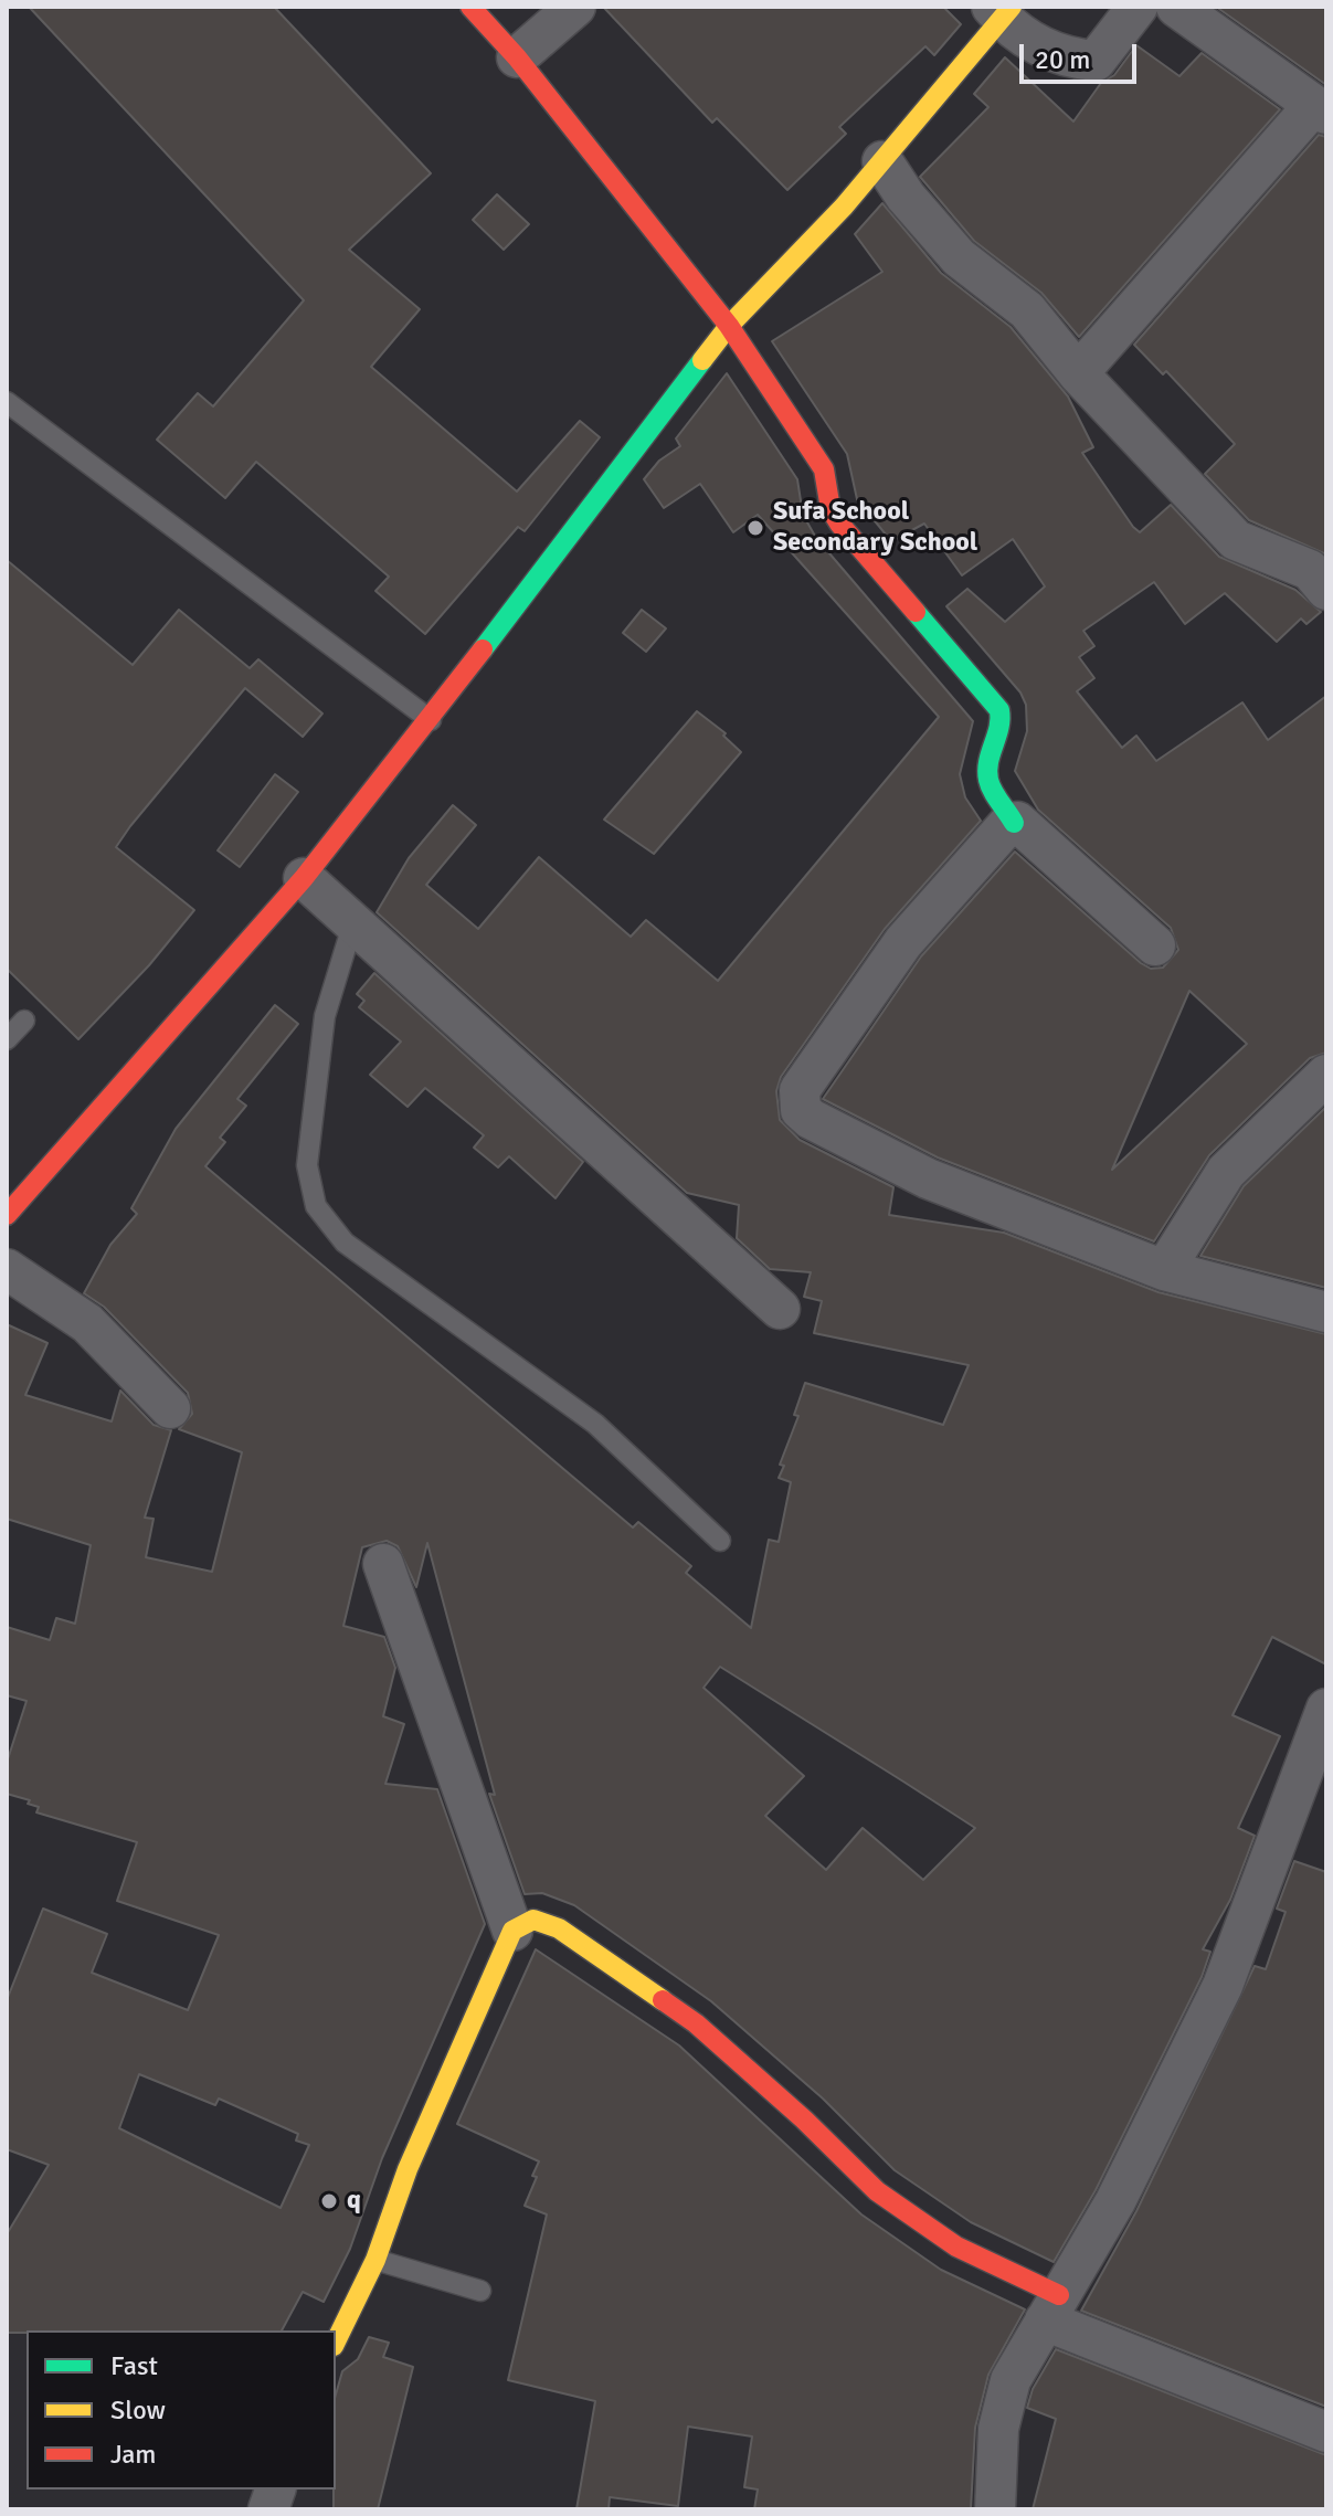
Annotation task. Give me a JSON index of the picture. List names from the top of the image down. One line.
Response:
{"places":["Sufa School Secondary School","q"],"legend":["Fast","Slow","Jam"],"scale_bar":"20 m"}
